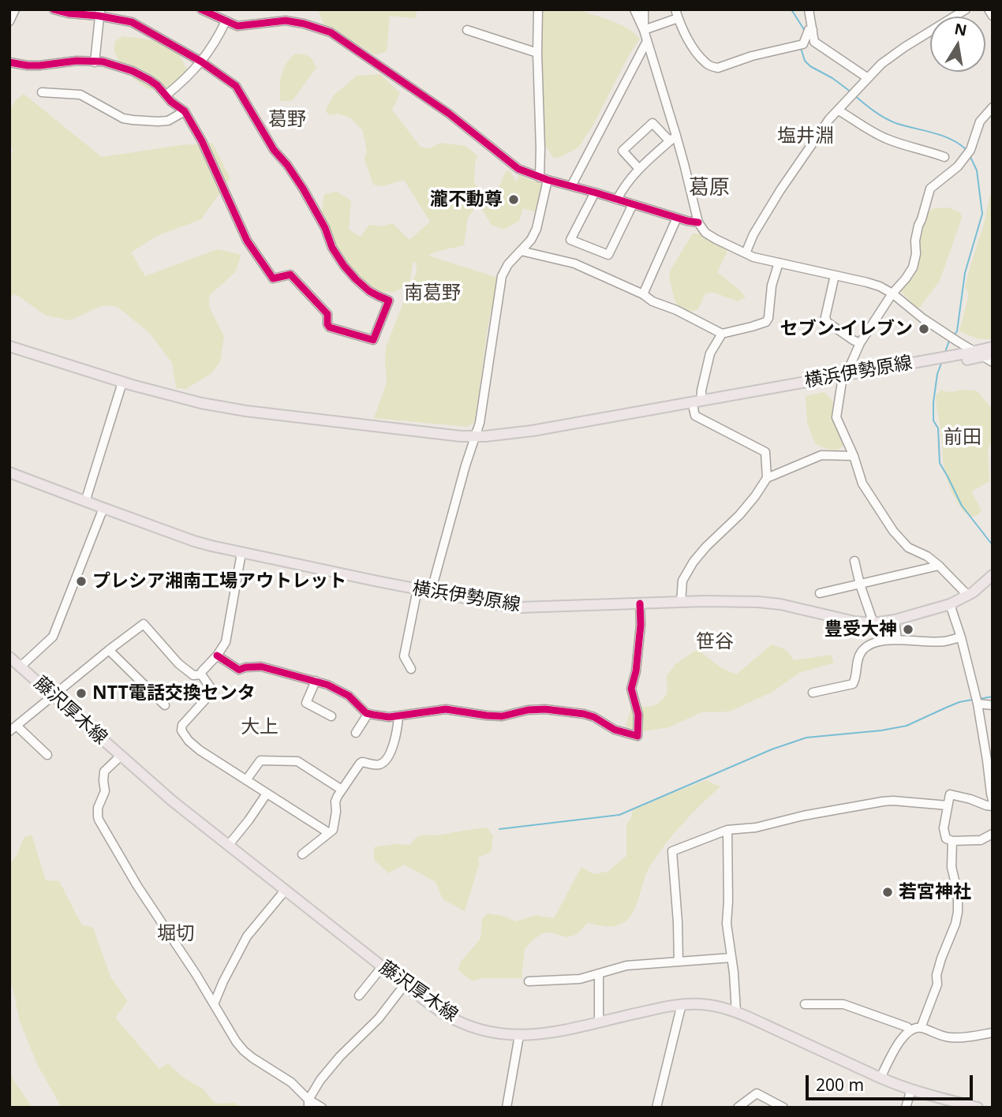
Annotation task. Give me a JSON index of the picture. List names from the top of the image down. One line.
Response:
{"streets":{"main road":["横浜伊勢原線","藤沢厚木線"]},"districts":["葛野","塩井淵","葛原","南葛野","前田","笹谷","大上","堀切"],"places":["瀧不動尊","セブン-イレブン","プレシア湘南工場アウトレット","豊受大神","NTT電話交換センタ","若宮神社"],"scale_bar":"200 m","north":"top"}
